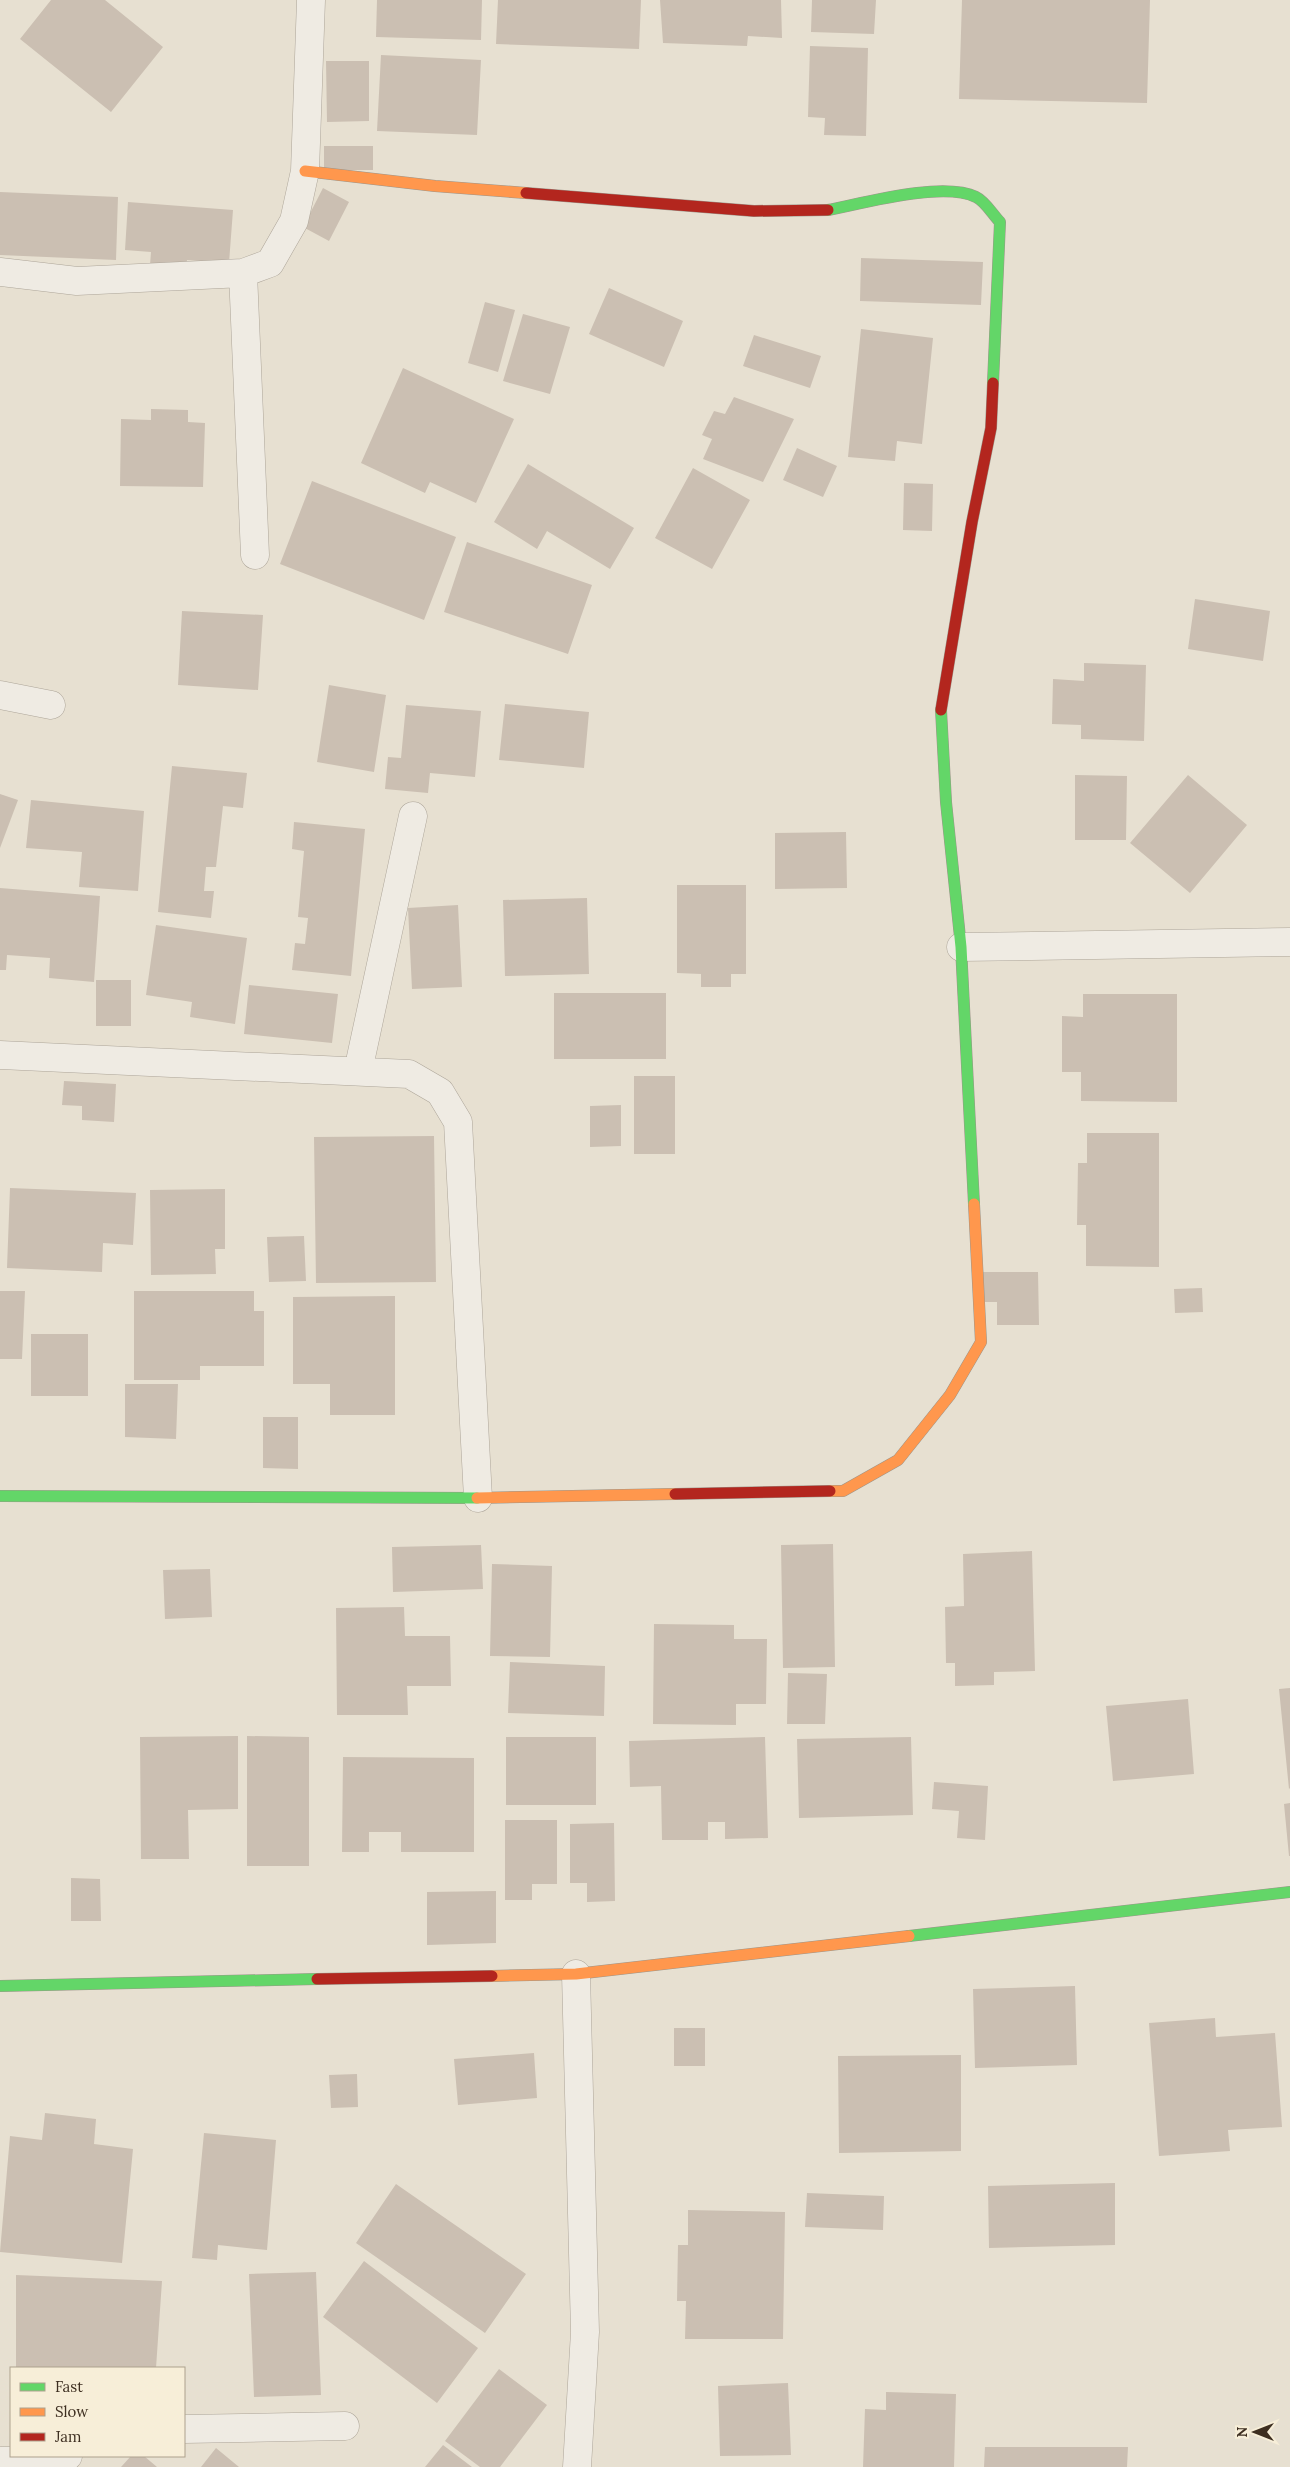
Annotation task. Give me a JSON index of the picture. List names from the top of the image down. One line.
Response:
{"legend":["Fast","Slow","Jam"],"north":"left"}
